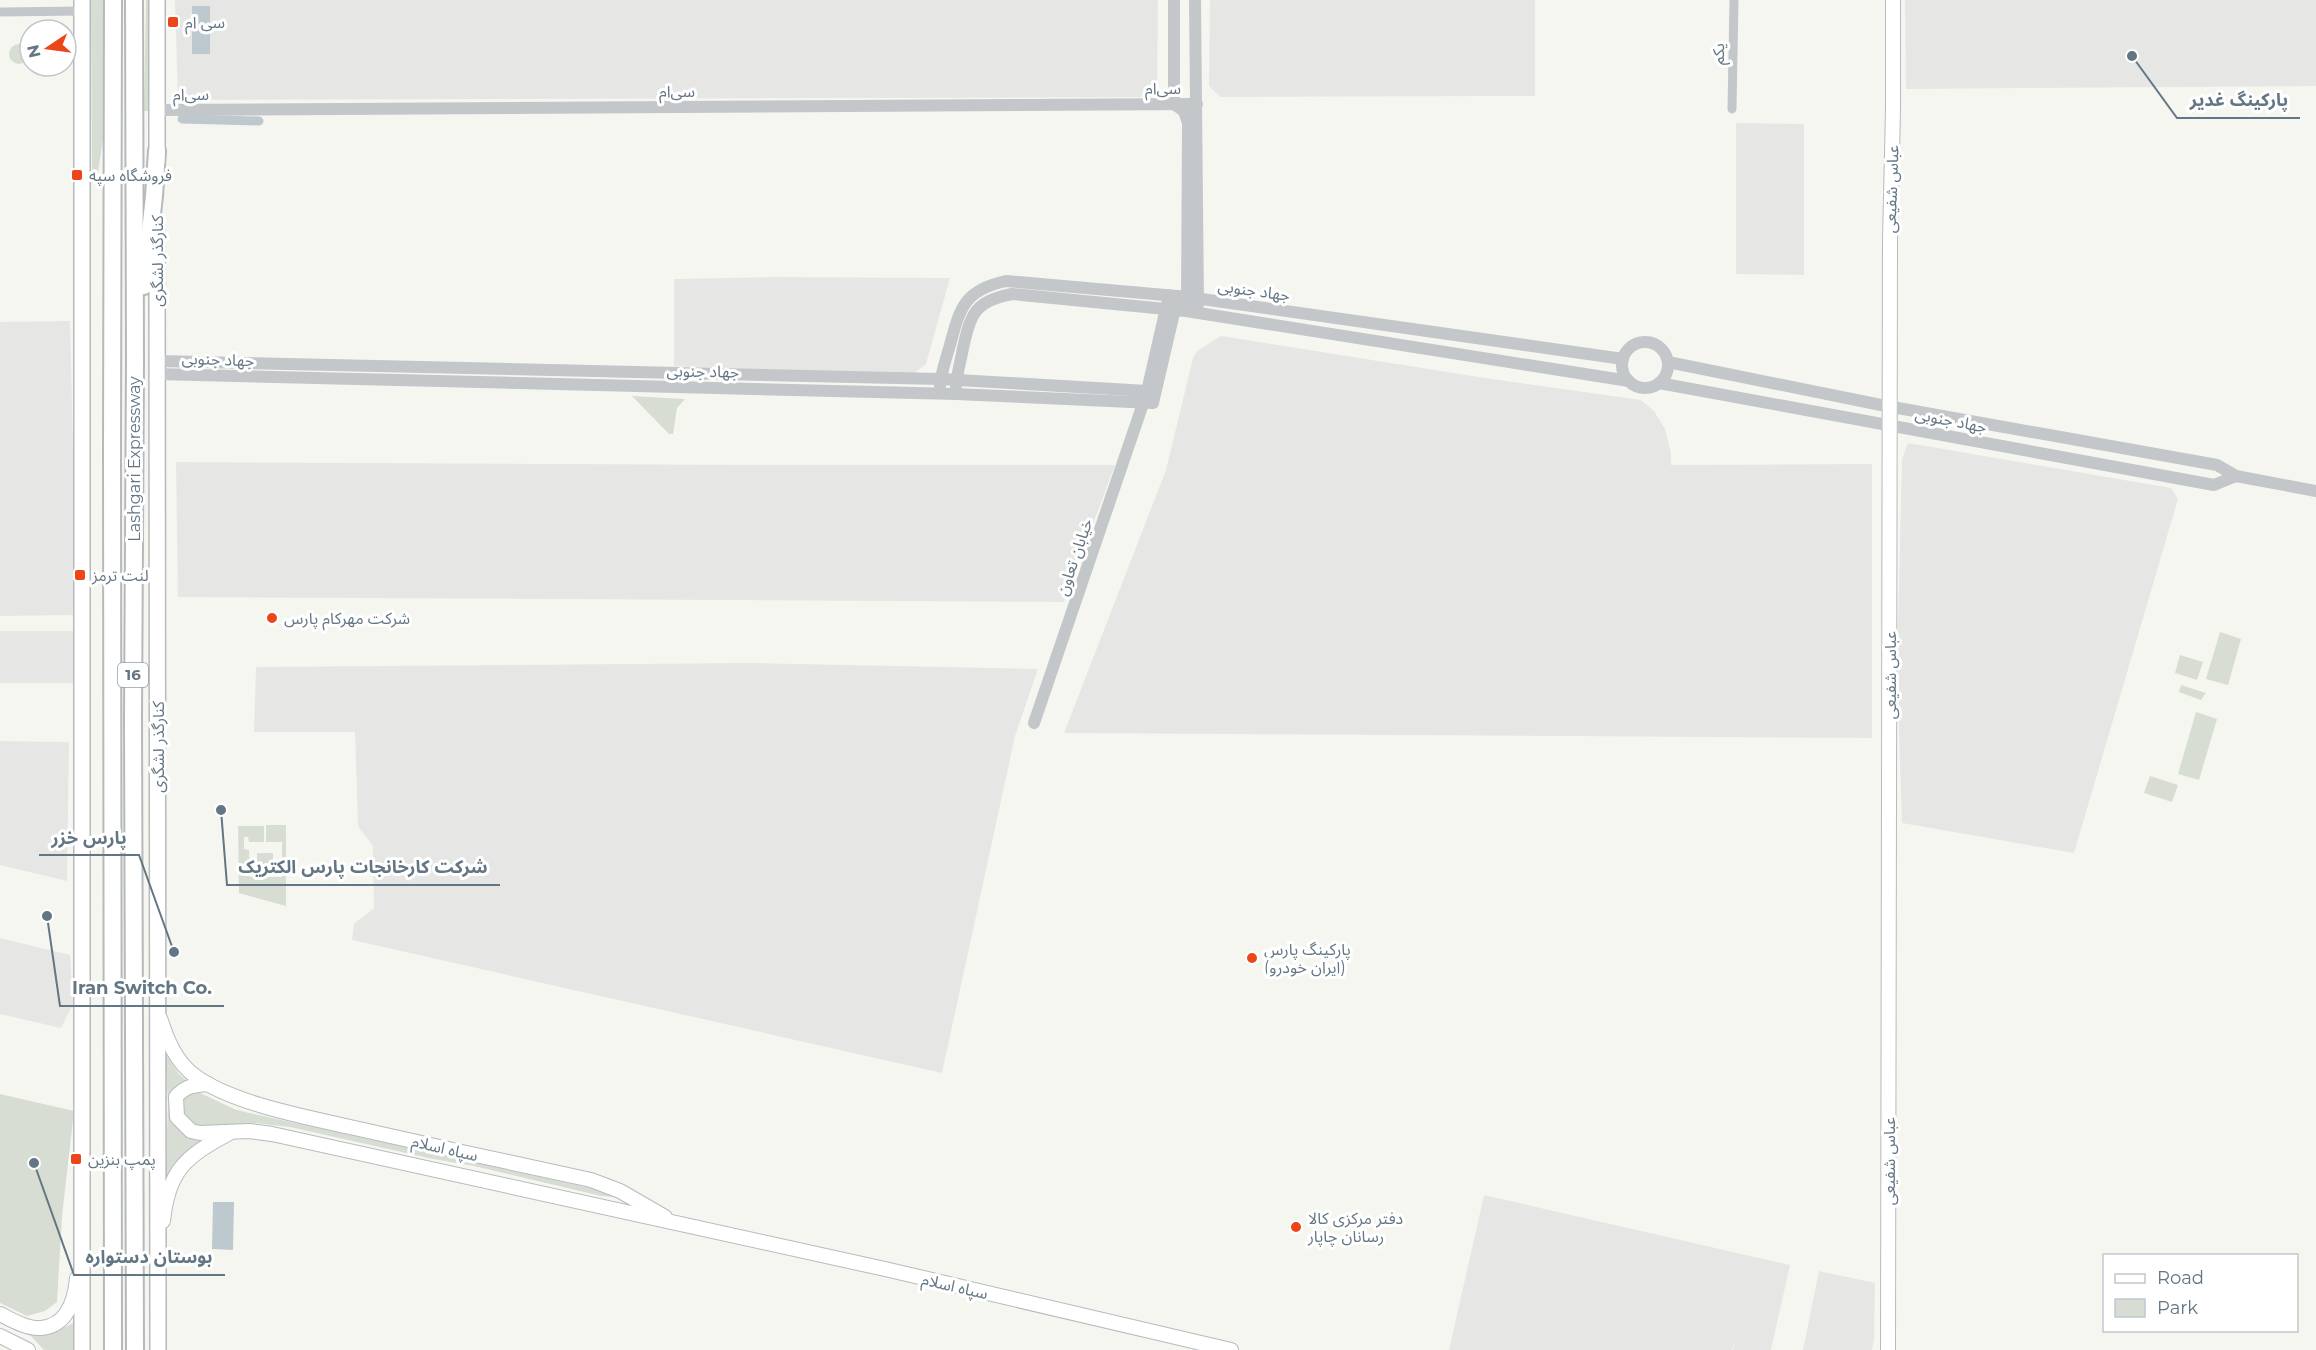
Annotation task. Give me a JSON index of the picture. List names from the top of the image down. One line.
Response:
{"streets":{"highway":["Lashgari Expressway","16"],"main road":["عباس شفیعی","کنارگذر لشگری","سپاه اسلام"],"street":["یکم","سی‌ام","جهاد جنوبی","خیابان تعاون"]},"crossings":[["سی‌ام","کنارگذر لشگری"],["عباس شفیعی","جهاد جنوبی"],["کنارگذر لشگری","جهاد جنوبی"],["کنارگذر لشگری","سپاه اسلام"],["جهاد جنوبی","خیابان تعاون"]],"places":{"transit":["سی ام","فروشگاه سپه","لنت ترمز","پمپ بنزین"],"other":["پارکینگ غدیر","شرکت مهرکام پارس","شرکت کارخانجات پارس الکتریک","Iran Switch Co.","پارس خزر","پارکینگ پارس (ایران خودرو)","بوستان دستواره","دفتر مرکزی کالا رسانان چاپار"]},"legend":["Road","Park"],"north":"left"}
